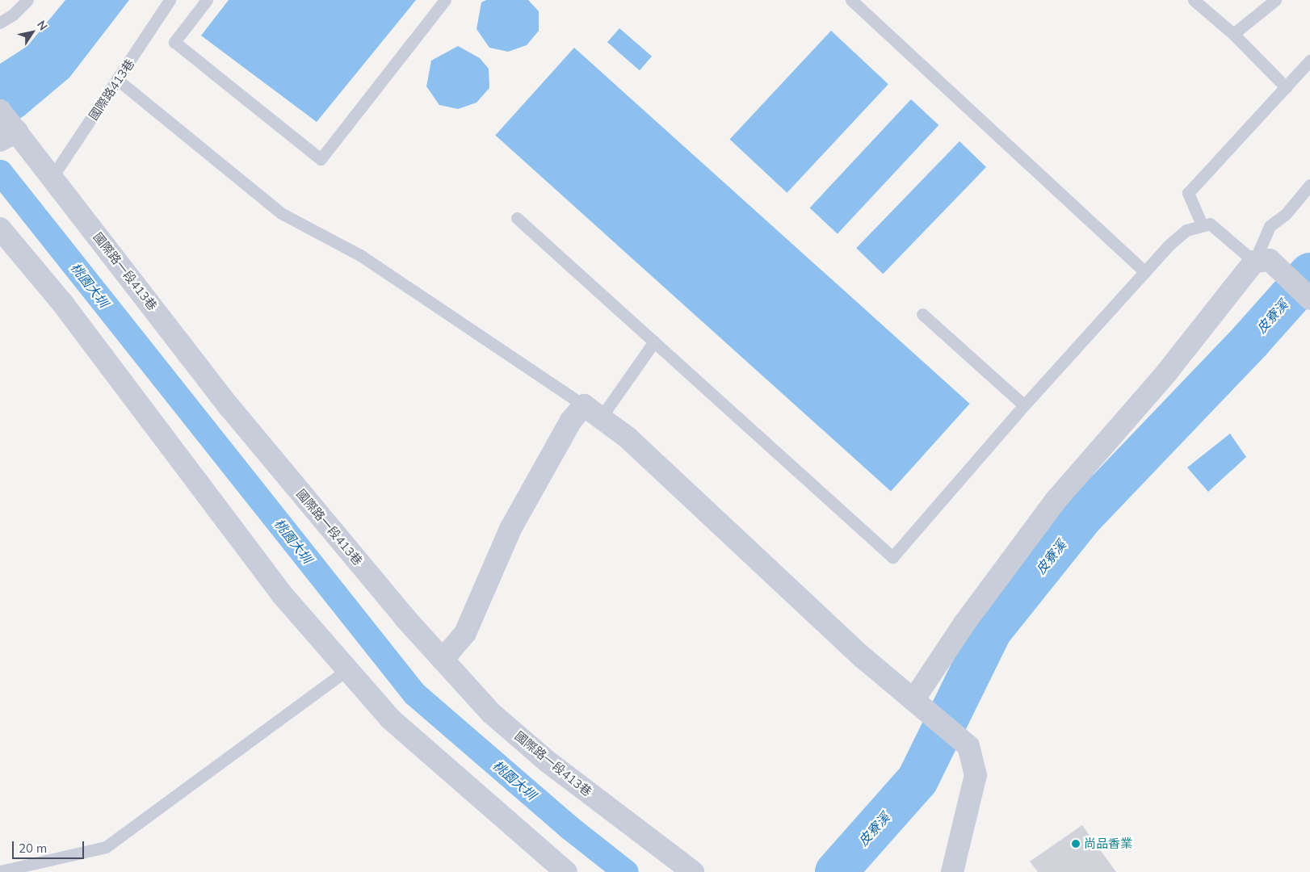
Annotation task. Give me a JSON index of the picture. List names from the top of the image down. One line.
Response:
{"streets":{"street":["國際路一段413巷"],"lane":["國際路413巷"]},"crossings":[["國際路413巷","國際路一段413巷"]],"water":["桃園大圳","皮寮溪"],"places":["尚品香業"],"scale_bar":"20 m","north":"top right"}
